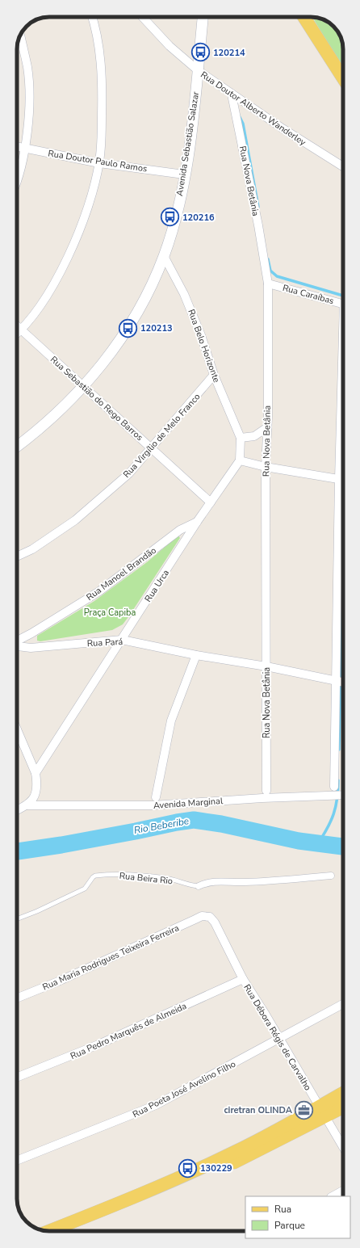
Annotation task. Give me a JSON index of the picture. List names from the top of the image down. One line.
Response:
{"streets":{"street":["Rua Doutor Alberto Wanderley","Avenida Sebastião Salazar","Rua Doutor Paulo Ramos","Rua Nova Betânia","Rua Caraíbas","Rua Belo Horizonte","Rua Sebastião do Rego Barros","Rua Virgílio de Melo Franco","Rua Manoel Brandão","Rua Urca","Rua Pará","Avenida Marginal","Rua Beira Rio","Rua Maria Rodrigues Teixeira Ferreira","Rua Pedro Marquês de Almeida","Rua Débora Régis de Carvalho","Rua Poeta José Avelino Filho"]},"crossings":[["Rua Doutor Alberto Wanderley","Avenida Sebastião Salazar"],["Rua Doutor Alberto Wanderley","Rua Nova Betânia"],["Avenida Sebastião Salazar","Rua Doutor Paulo Ramos"],["Avenida Sebastião Salazar","Rua Belo Horizonte"],["Avenida Sebastião Salazar","Rua Sebastião do Rego Barros"],["Rua Nova Betânia","Rua Caraíbas"],["Rua Nova Betânia","Rua Pará"],["Rua Belo Horizonte","Rua Virgílio de Melo Franco"],["Rua Sebastião do Rego Barros","Rua Virgílio de Melo Franco"],["Rua Sebastião do Rego Barros","Rua Urca"],["Rua Manoel Brandão","Rua Urca"],["Rua Urca","Rua Pará"],["Rua Maria Rodrigues Teixeira Ferreira","Rua Débora Régis de Carvalho"],["Rua Pedro Marquês de Almeida","Rua Débora Régis de Carvalho"],["Rua Débora Régis de Carvalho","Rua Poeta José Avelino Filho"]],"water":["Rio Beberibe"],"parks":["Praça Capiba"],"places":{"bus stop":["120214","120216","120213","130229"],"office":["ciretran OLINDA"]},"legend":["Rua","Parque"]}
